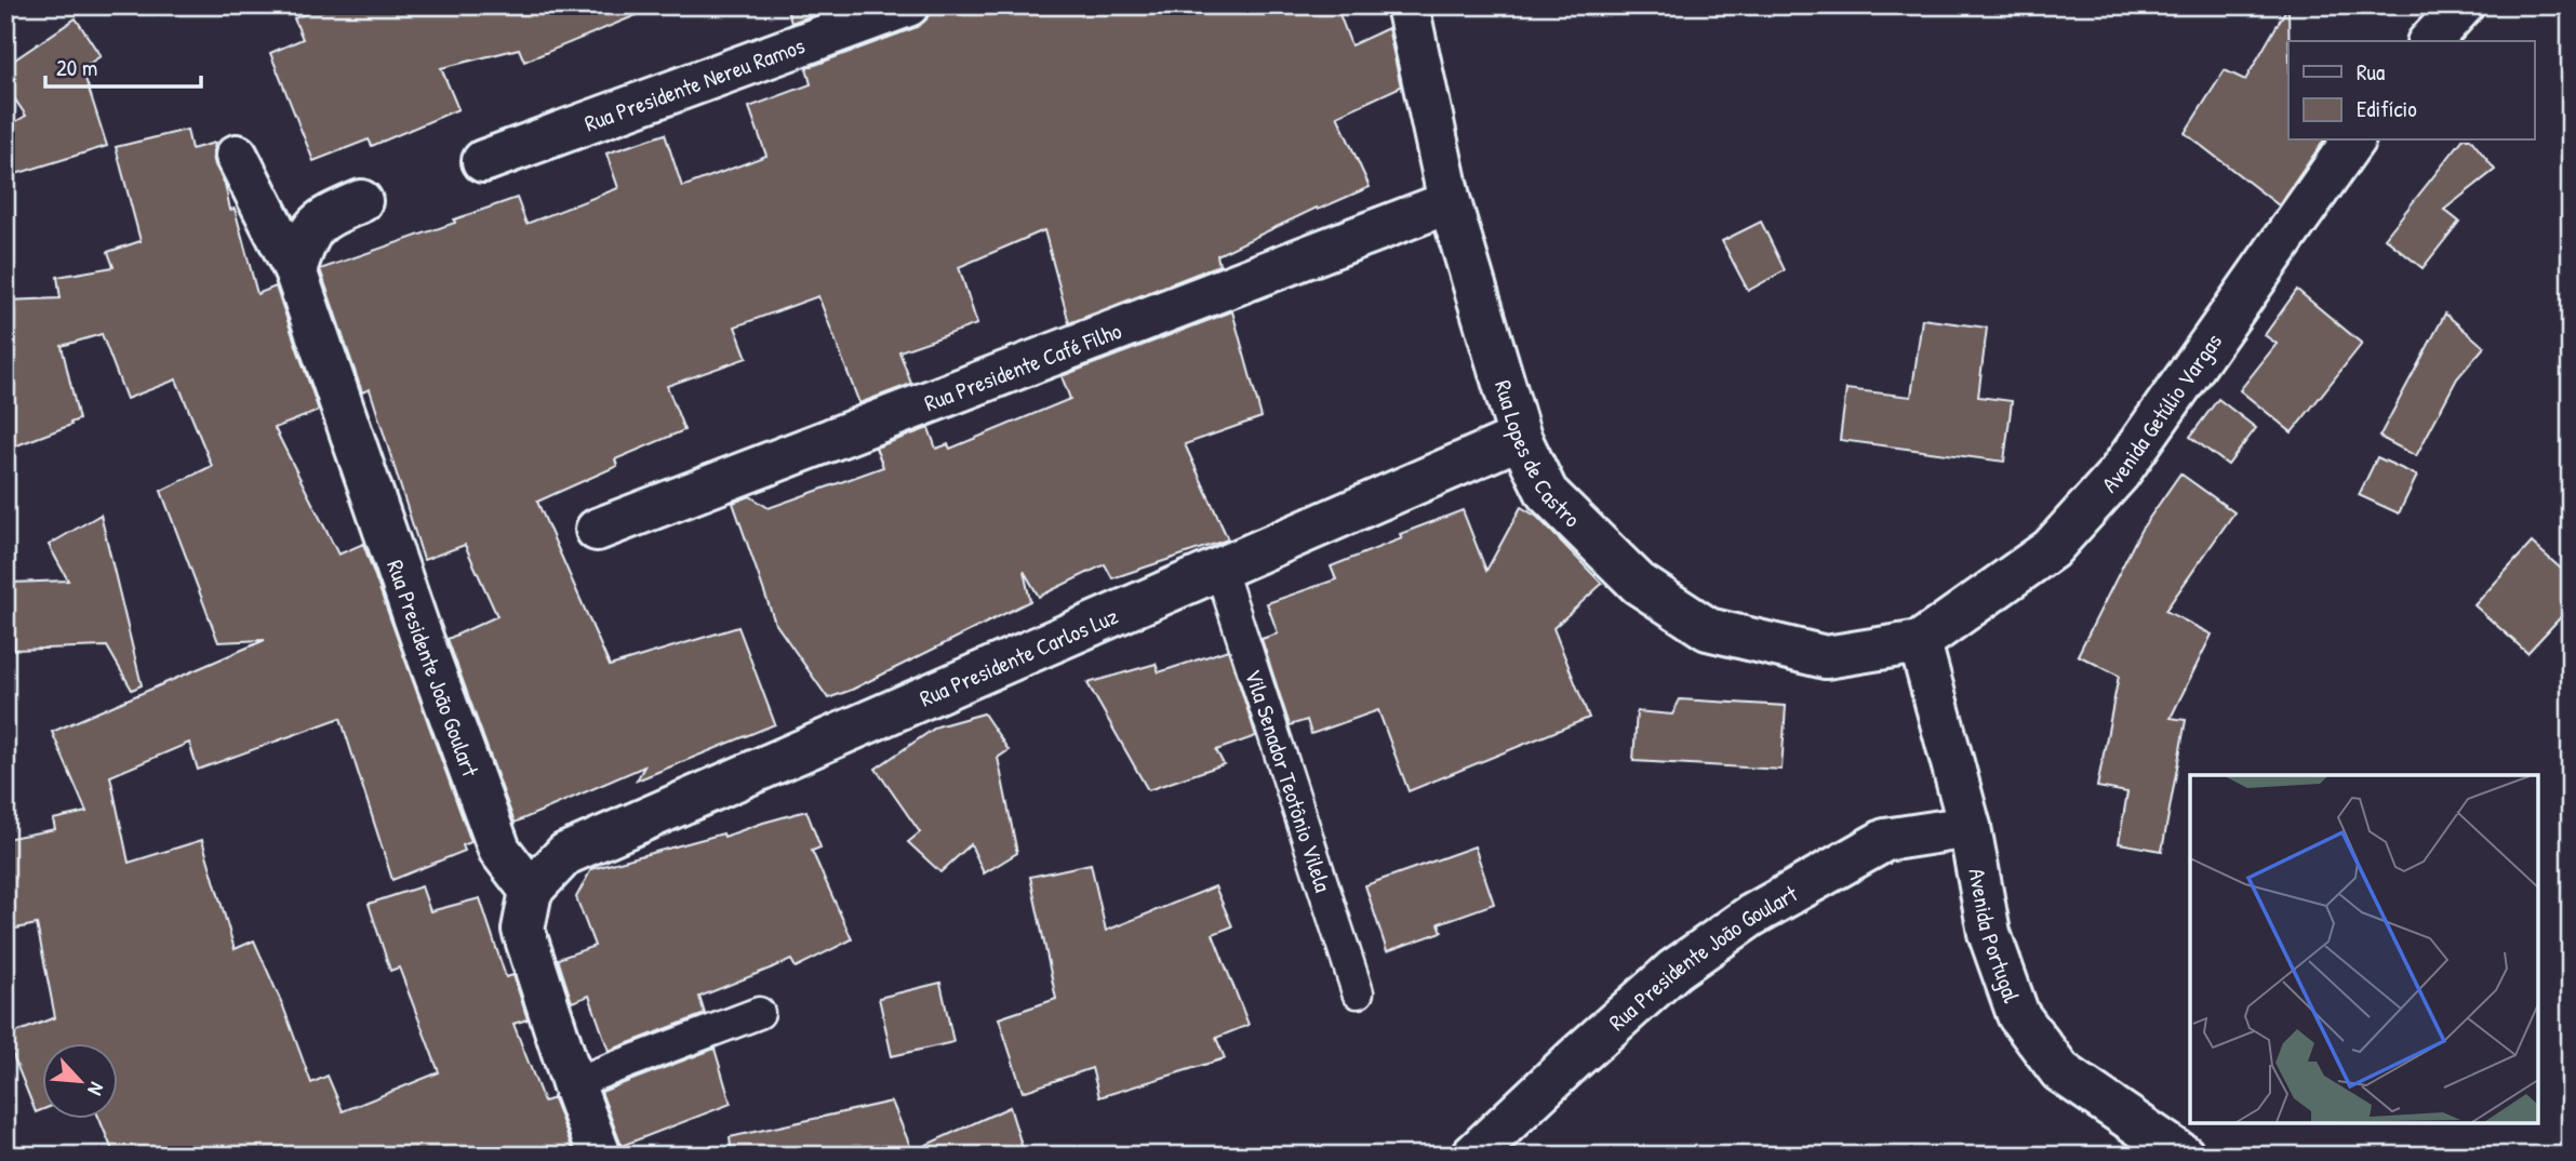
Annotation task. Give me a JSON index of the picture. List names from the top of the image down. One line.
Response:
{"streets":{"street":["Rua Presidente Nereu Ramos","Rua Presidente Café Filho","Avenida Getúlio Vargas","Rua Lopes de Castro","Rua Presidente Carlos Luz","Rua Presidente João Goulart","Avenida Portugal"],"lane":["Vila Senador Teotônio Vilela"]},"crossings":[["Rua Presidente Café Filho","Rua Lopes de Castro"],["Avenida Getúlio Vargas","Rua Lopes de Castro"],["Avenida Getúlio Vargas","Avenida Portugal"],["Rua Lopes de Castro","Rua Presidente Carlos Luz"],["Rua Lopes de Castro","Avenida Portugal"],["Rua Presidente Carlos Luz","Rua Presidente João Goulart"],["Rua Presidente Carlos Luz","Vila Senador Teotônio Vilela"],["Rua Presidente João Goulart","Avenida Portugal"]],"legend":["Rua","Edifício"],"scale_bar":"20 m","north":"bottom right"}
